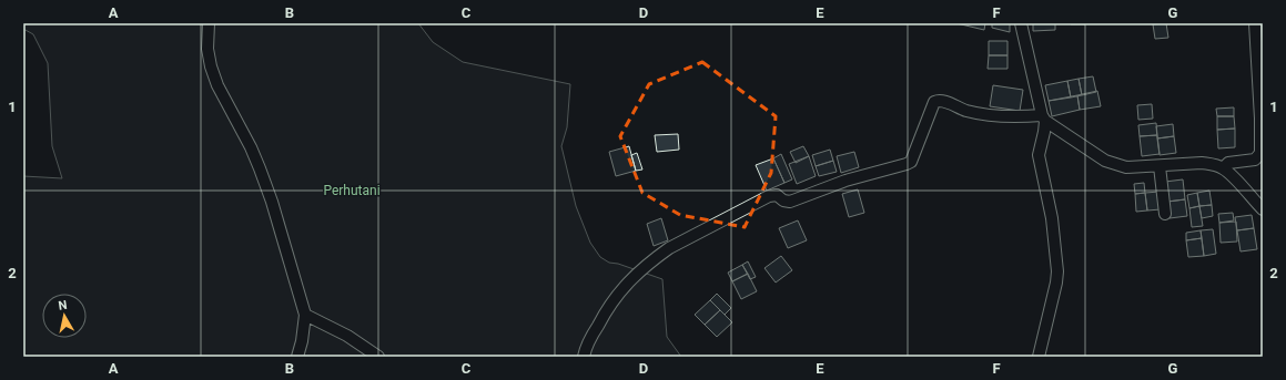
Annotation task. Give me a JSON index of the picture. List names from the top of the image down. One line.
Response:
{"parks":["Perhutani"],"north":"top","grid":{"columns":["A","B","C","D","E","F","G"],"rows":["1","2"]}}
